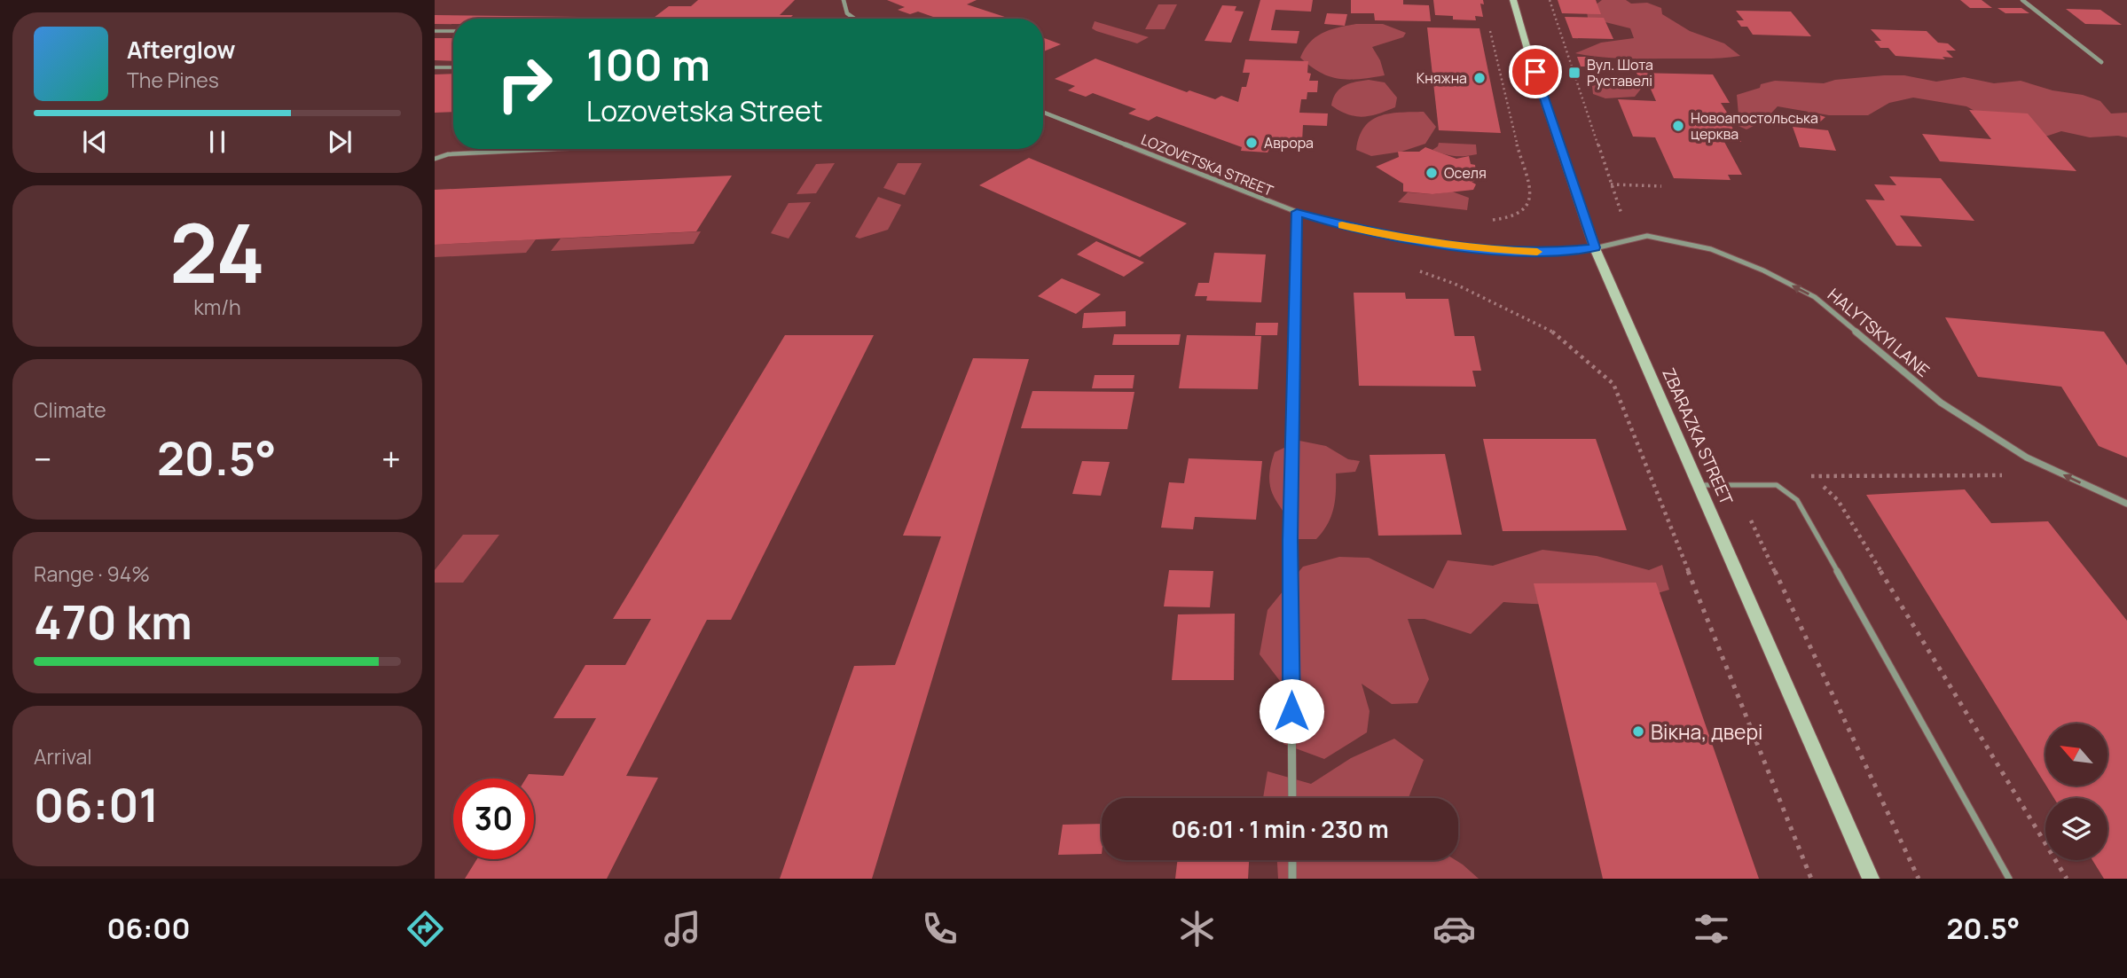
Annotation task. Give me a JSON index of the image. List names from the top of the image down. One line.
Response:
{"streets":{"main road":["ZBARAZKA STREET"],"street":["LOZOVETSKA STREET","HALYTSKYI LANE"]},"crossings":[["LOZOVETSKA STREET","HALYTSKYI LANE"],["LOZOVETSKA STREET","ZBARAZKA STREET"],["HALYTSKYI LANE","ZBARAZKA STREET"]],"one_way":["HALYTSKYI LANE"],"places":{"transit":["Вул. Шота Руставелі"],"other":["Княжна","Новоапостольська церква","Аврора","Оселя","Вікна, двері"]},"north":"top left","page":{"turn":["100 m","Lozovetska Street"],"song":["Afterglow","The Pines"],"tile":[["24","km/h"],"Climate",["Range · 94%","470 km"],["Arrival","06:01"]],"heat":["−","20.5°","+"],"limit":"30","trip":"06:01 · 1 min · 230 m","tabs":["06:00","20.5°"]}}
